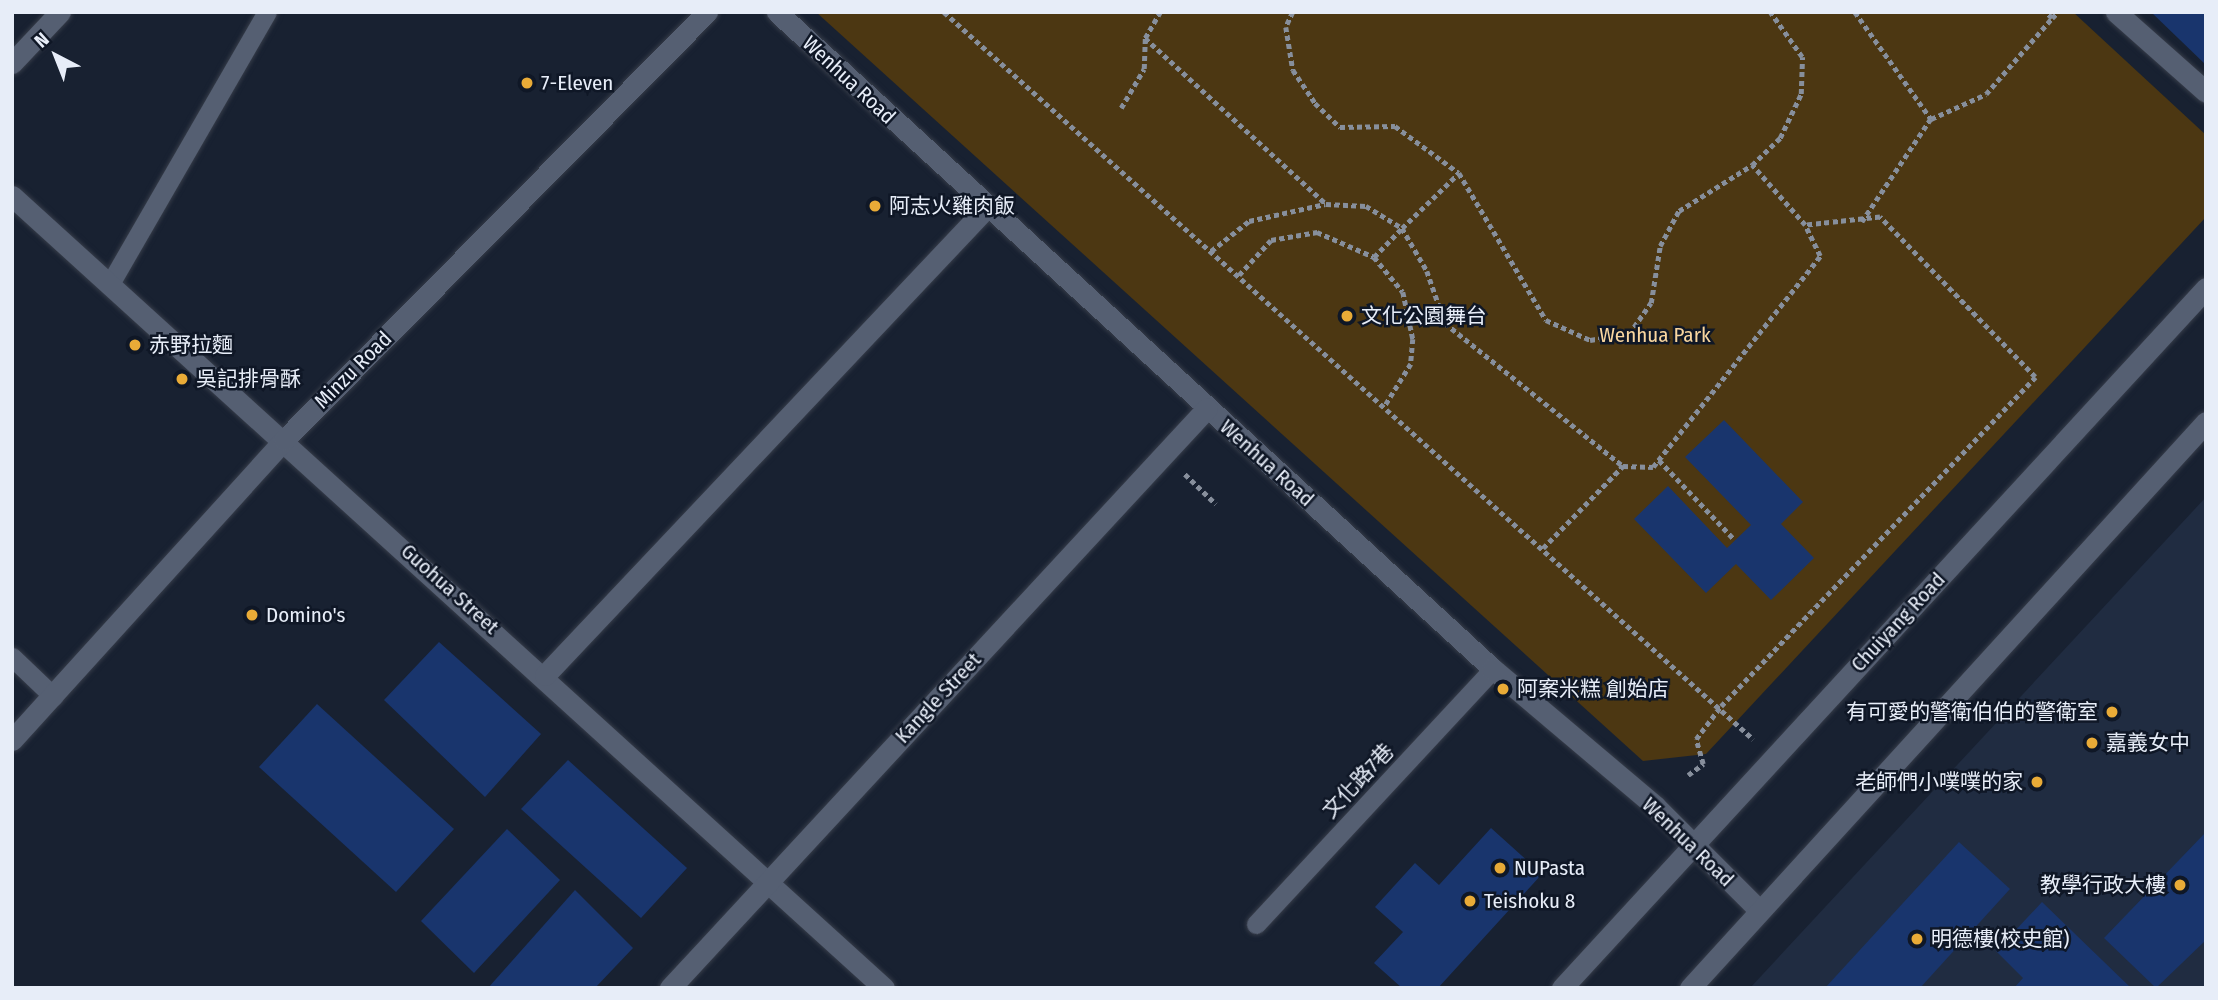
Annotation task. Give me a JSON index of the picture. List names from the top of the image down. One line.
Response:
{"streets":{"street":["Wenhua Road","Minzu Road","Guohua Street","Chuiyang Road","Kangle Street"],"lane":["文化路7巷"]},"crossings":[["Wenhua Road","Chuiyang Road"],["Wenhua Road","Kangle Street"],["Wenhua Road","文化路7巷"],["Minzu Road","Guohua Street"],["Guohua Street","Kangle Street"]],"parks":["Wenhua Park"],"places":["7-Eleven","阿志火雞肉飯","文化公園舞台","赤野拉麵","吳記排骨酥","Domino's","阿案米糕 創始店","有可愛的警衛伯伯的警衛室","嘉義女中","老師們小噗噗的家","NUPasta","教學行政大樓","Teishoku 8","明德樓(校史館)"],"north":"top left"}
